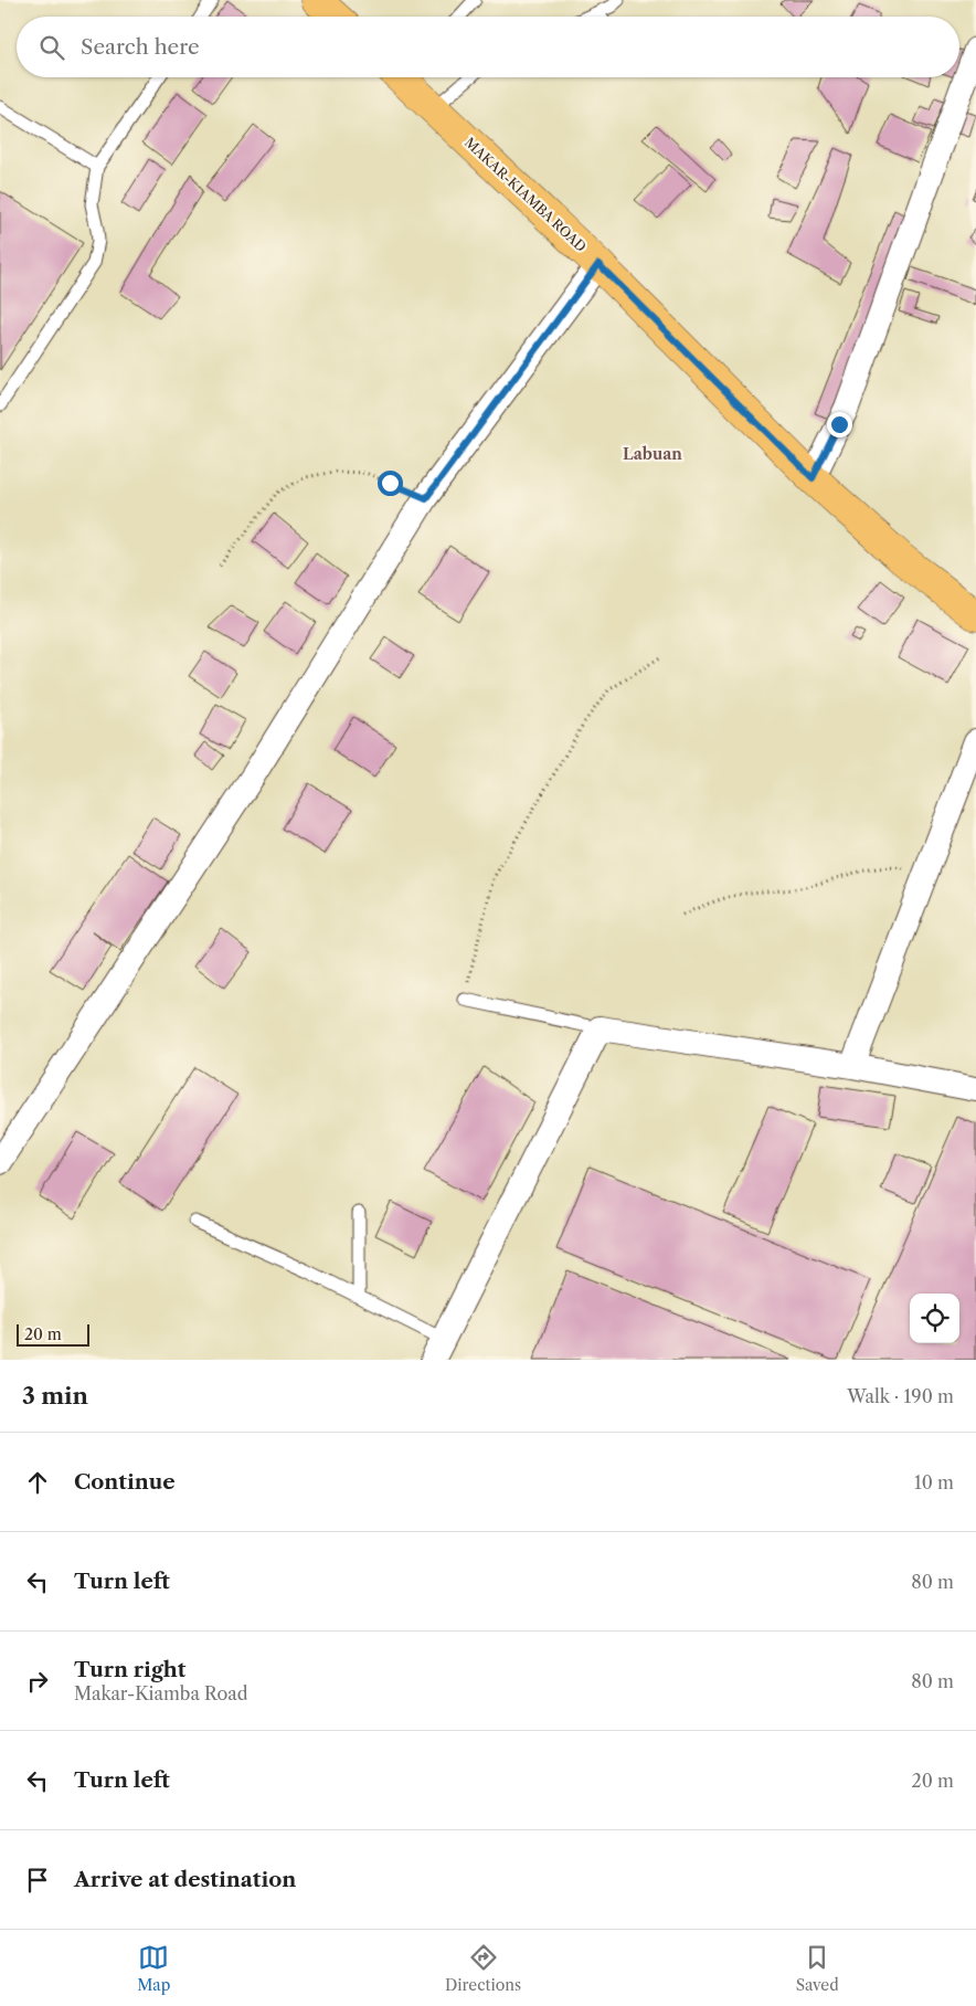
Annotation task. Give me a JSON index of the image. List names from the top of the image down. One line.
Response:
{"streets":{"main road":["MAKAR-KIAMBA ROAD"]},"districts":["Labuan"],"scale_bar":"20 m","page":{"search":"Search here","scale":"20 m","heading":["3 min","Walk · 190 m"],"list":[["Continue","10 m"],["Turn left","80 m"],["Turn right","Makar-Kiamba Road","80 m"],["Turn left","20 m"],"Arrive at destination"],"nav":["Map","Directions","Saved"]}}
